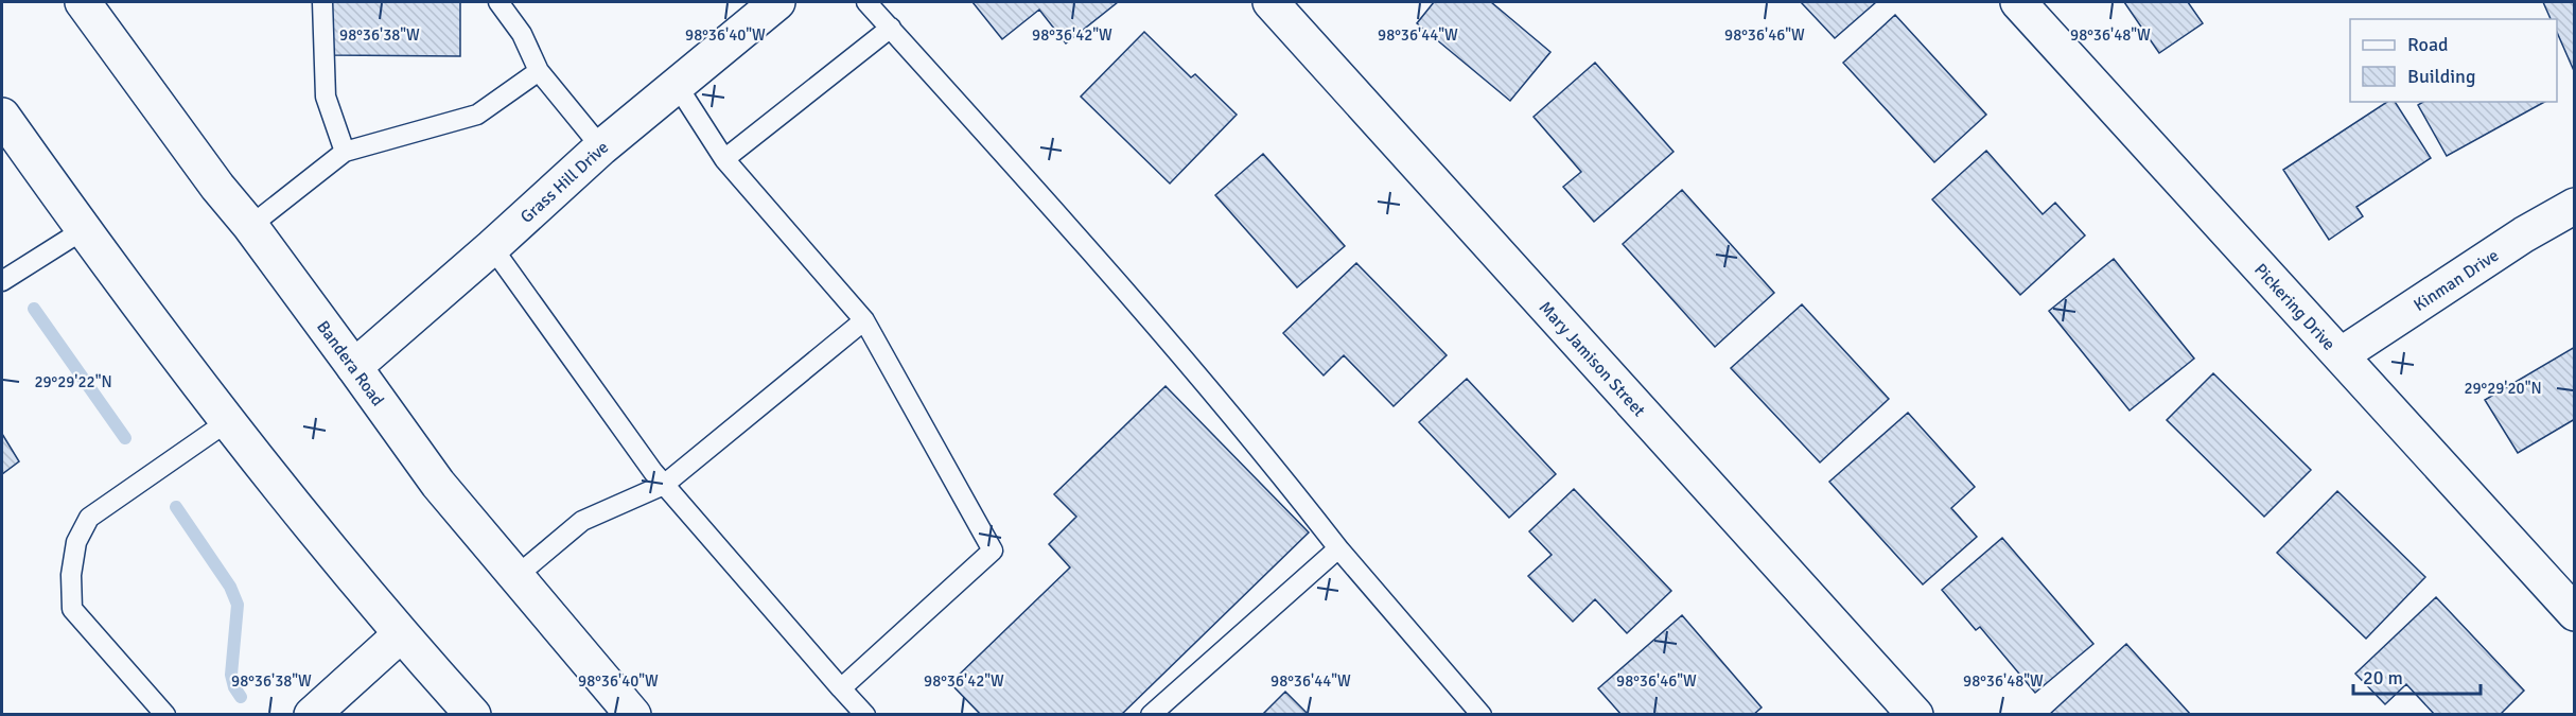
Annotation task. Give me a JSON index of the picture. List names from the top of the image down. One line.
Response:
{"streets":{"street":["Grass Hill Drive","Kinman Drive","Pickering Drive","Mary Jamison Street","Bandera Road"]},"crossings":[["Grass Hill Drive","Bandera Road"],["Kinman Drive","Pickering Drive"]],"legend":["Road","Building"],"scale_bar":"20 m","coordinates":["98°36'38\"W","98°36'40\"W","98°36'42\"W","98°36'44\"W","98°36'46\"W","98°36'48\"W","29°29'22\"N","29°29'20\"N"]}
